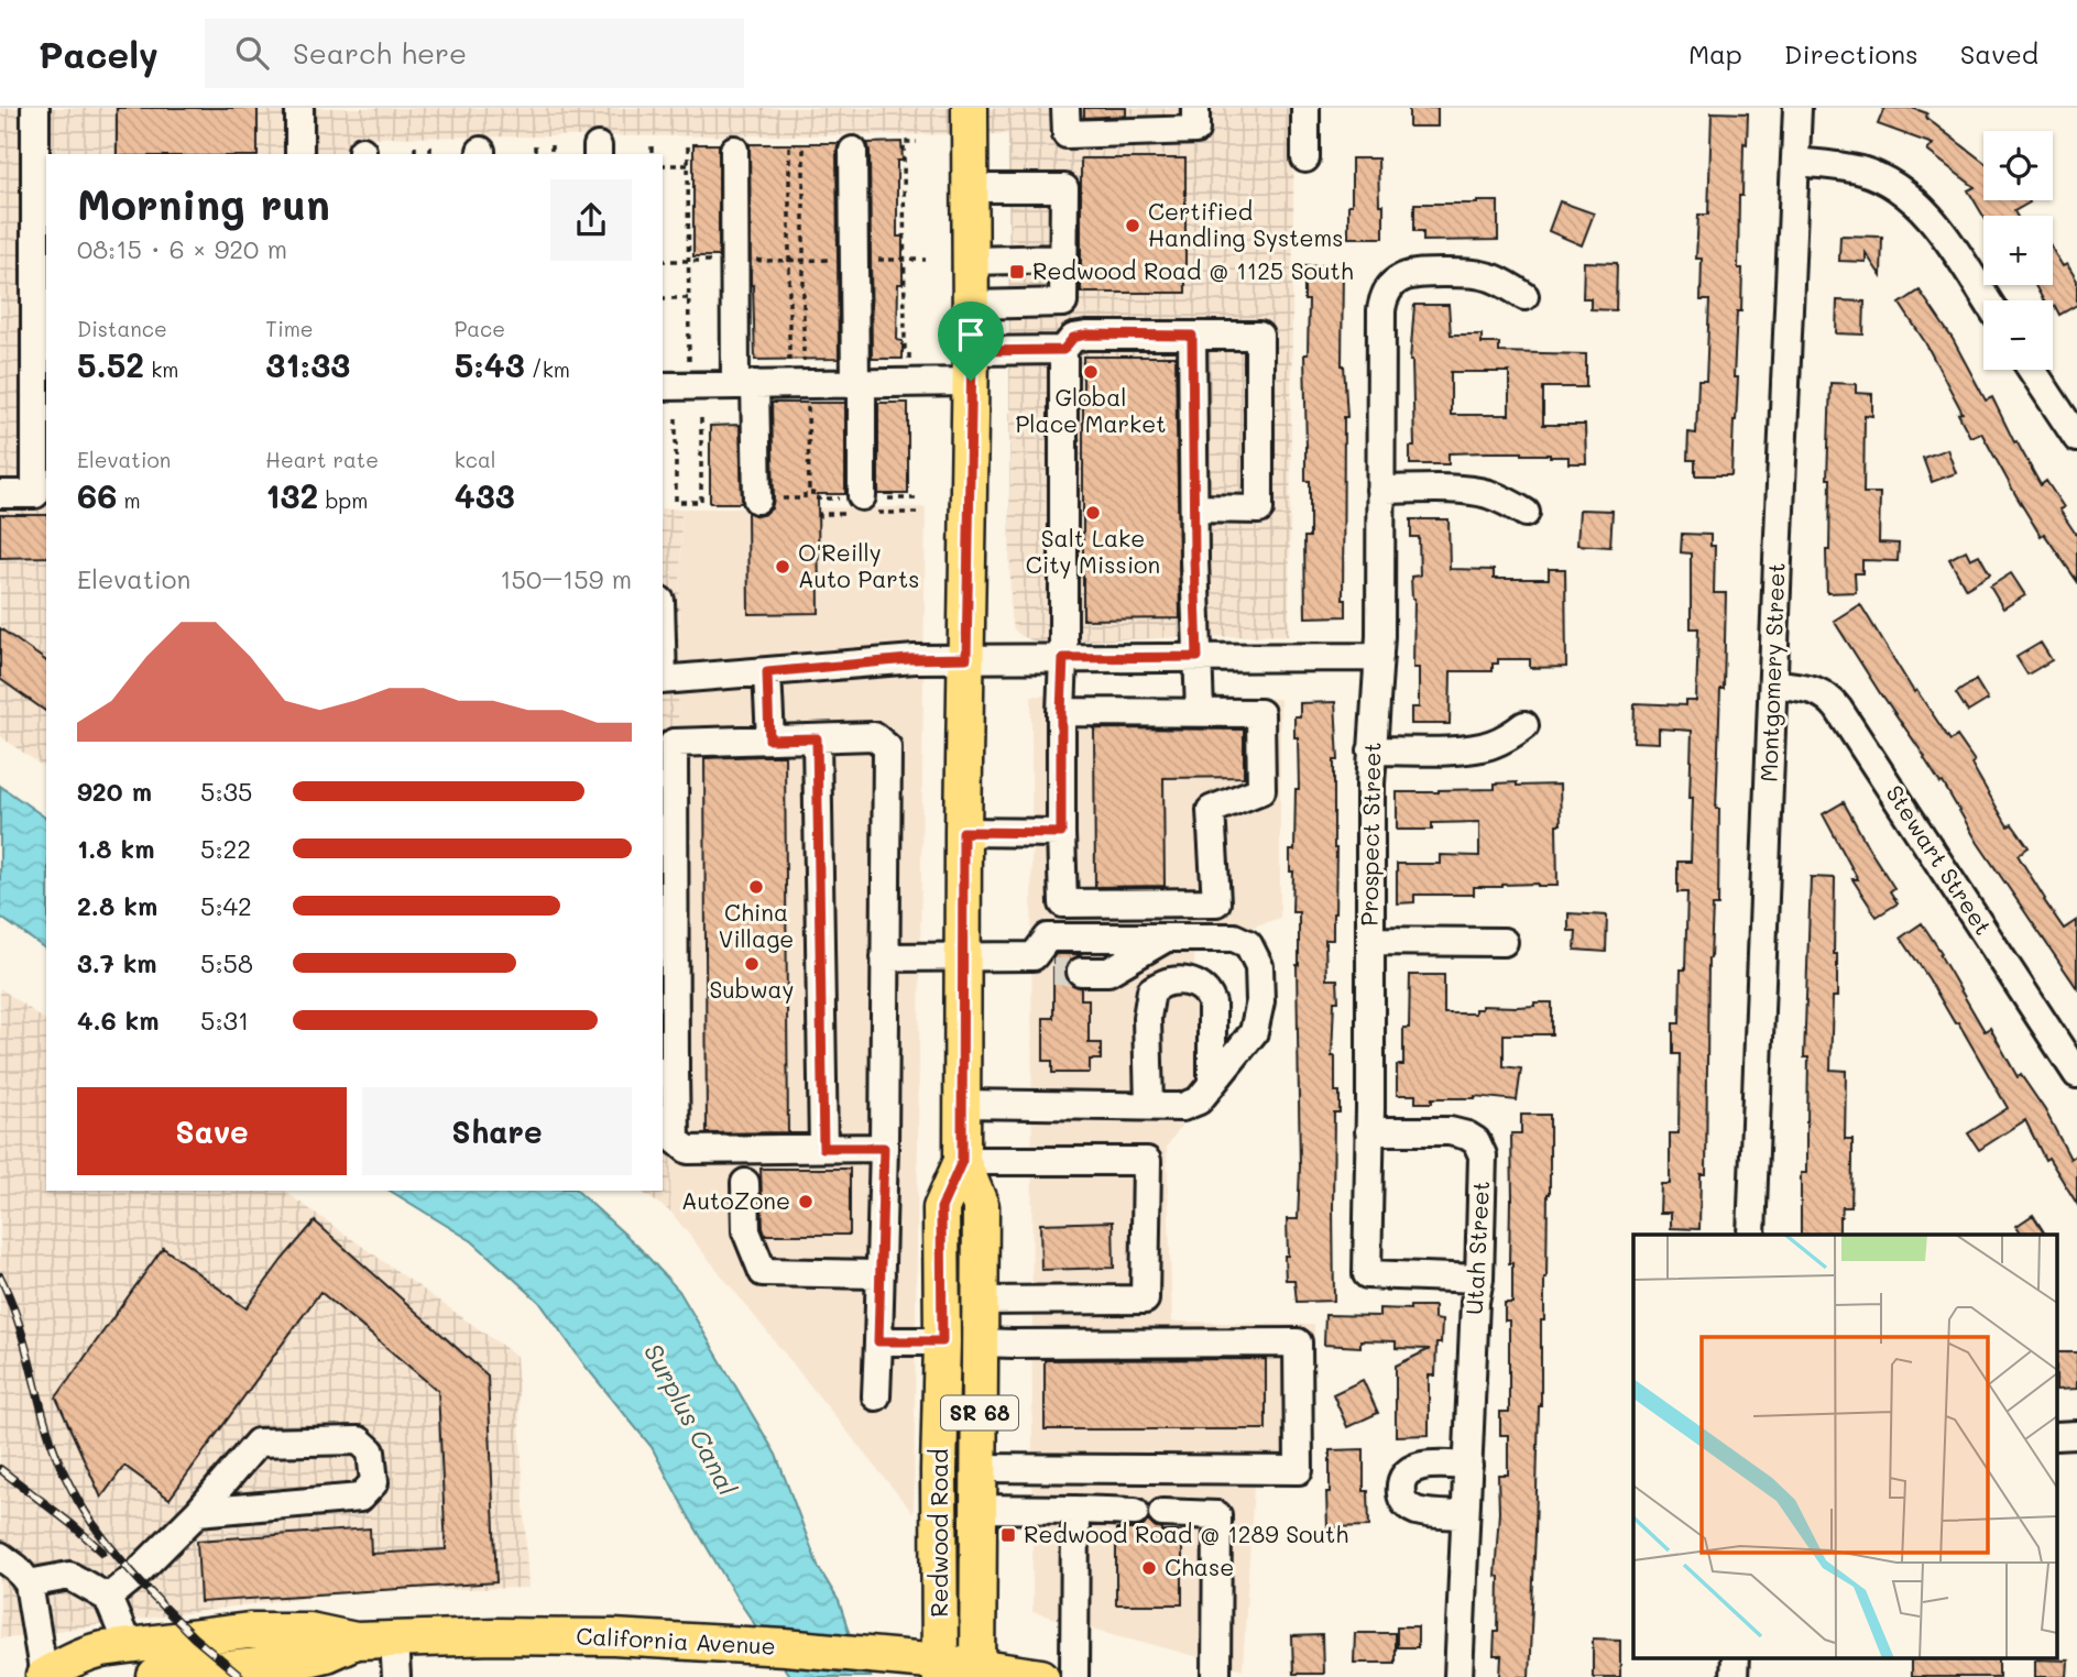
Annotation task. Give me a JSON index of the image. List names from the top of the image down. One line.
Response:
{"streets":{"main road":["SR 68","Redwood Road","California Avenue"],"street":["Montgomery Street","Prospect Street","Stewart Street","Utah Street"]},"crossings":[["Montgomery Street","Stewart Street"],["Prospect Street","Utah Street"],["Redwood Road","California Avenue"]],"water":["Surplus Canal"],"places":{"other":["Certified Handling Systems","Global Place Market","Salt Lake City Mission","O'Reilly Auto Parts","China Village","Subway","AutoZone","Chase"],"transit":["Redwood Road @ 1125 South","Redwood Road @ 1289 South"]},"page":{"header":"Pacely","search":"Search here","nav":["Map","Directions","Saved"],"map_buttons":["+","−"],"heading":["Morning run","08:15 · 6 × 920 m"],"stats":[["Distance","5.52 km"],["Time","31:33"],["Pace","5:43 /km"],["Elevation","66 m"],["Heart rate","132 bpm"],["kcal","433"]],"chart":["Elevation","150–159 m"],"list":[{"name":"920 m","note":"5:35"},{"name":"1.8 km","note":"5:22"},{"name":"2.8 km","note":"5:42"},{"name":"3.7 km","note":"5:58"},{"name":"4.6 km","note":"5:31"}],"buttons":["Save","Share"]}}
